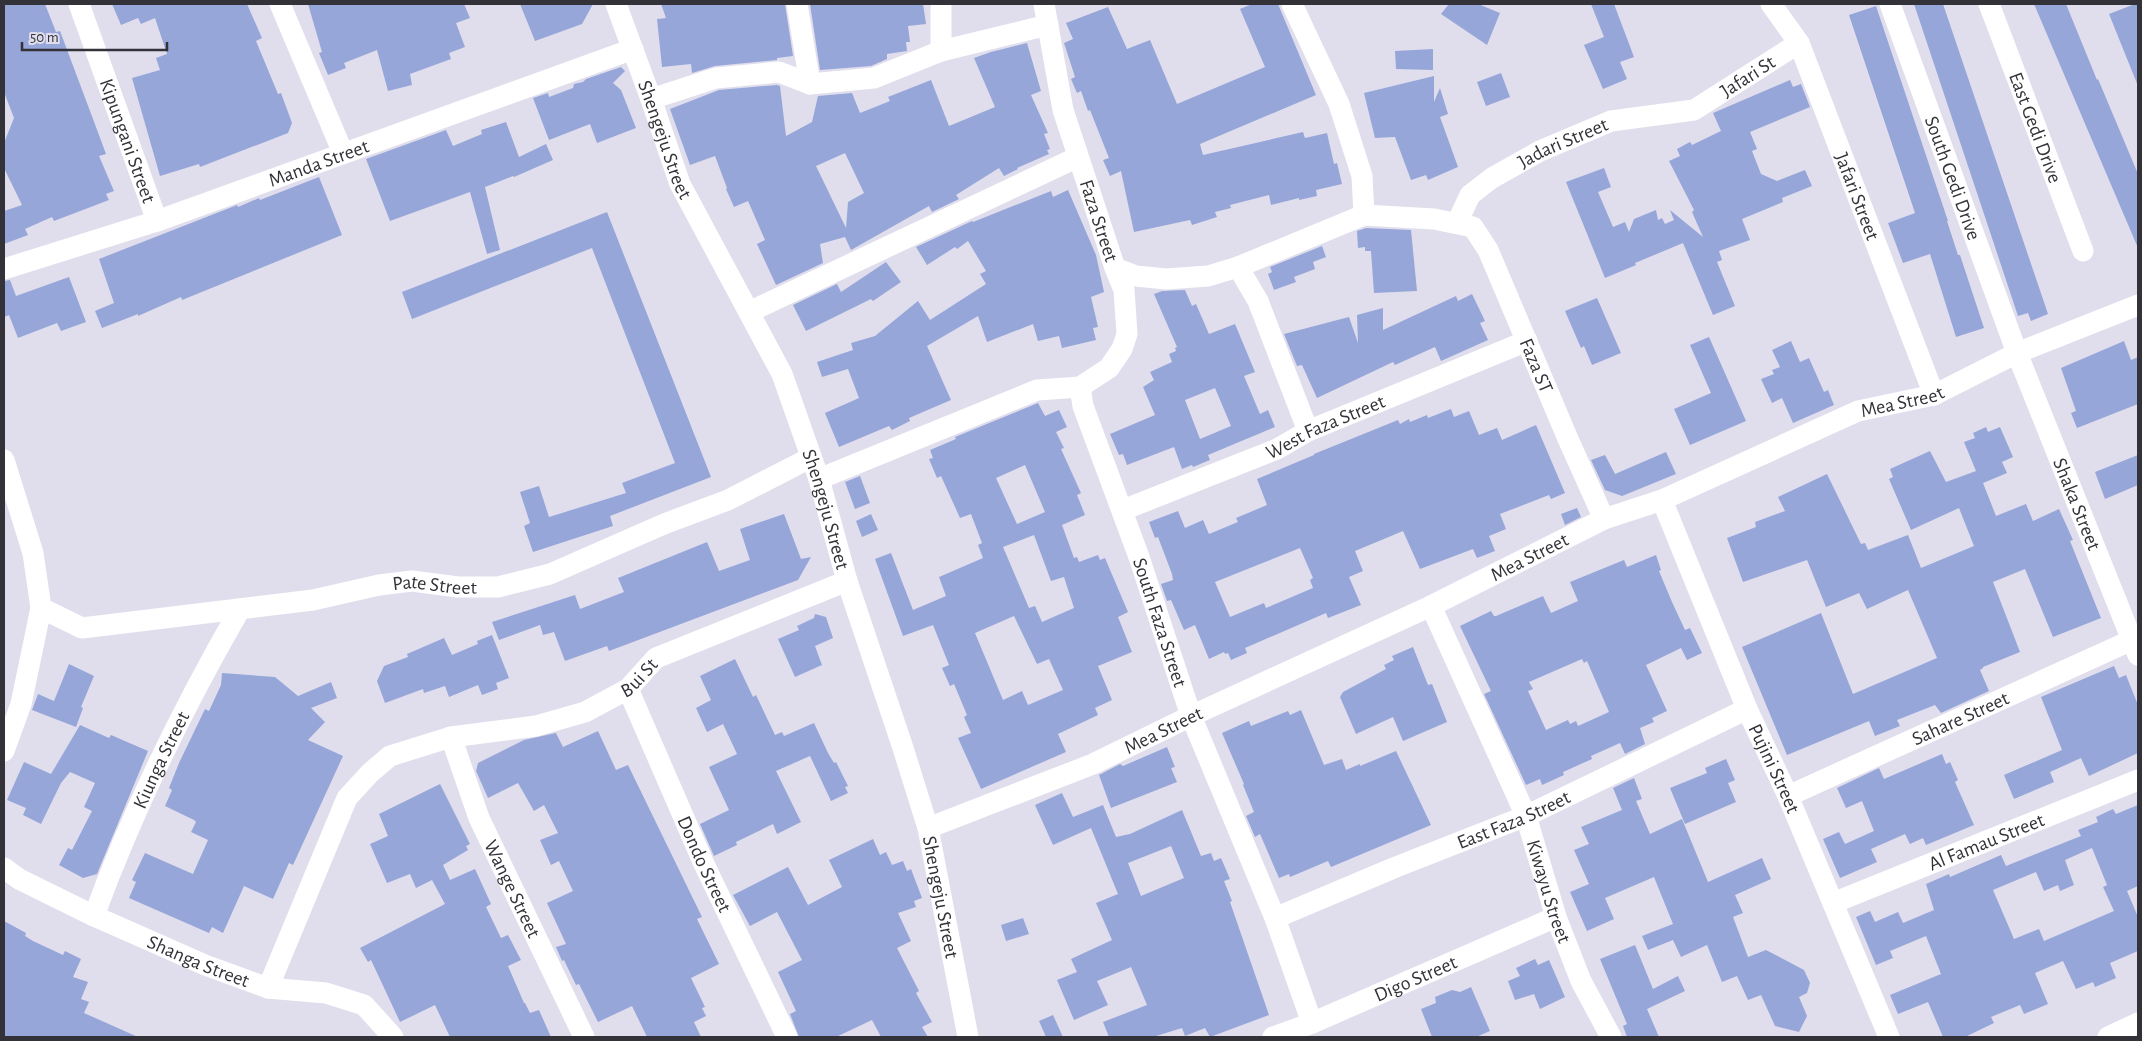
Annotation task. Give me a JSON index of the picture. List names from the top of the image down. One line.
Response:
{"streets":{"street":["Jafari St","East Gedi Drive","Shengeju Street","Kipungani Street","Jadari Street","Manda Street","South Gedi Drive","Jafari Street","Faza Street","Faza ST","Mea Street","West Faza Street","Shaka Street","Pate Street","South Faza Street","Bui St","Sahare Street","Kiunga Street","Pujini Street","East Faza Street","Al Famau Street","Dondo Street","Wange Street","Kiwayu Street","Shanga Street","Digo Street"]},"crossings":[["Jafari St","Jadari Street"],["Jafari St","Jafari Street"],["Shengeju Street","Manda Street"],["Shengeju Street","Mea Street"],["Shengeju Street","Pate Street"],["Shengeju Street","Bui St"],["Kipungani Street","Manda Street"],["Jadari Street","Faza Street"],["Jadari Street","Faza ST"],["South Gedi Drive","Mea Street"],["South Gedi Drive","Shaka Street"],["Jafari Street","Mea Street"],["Faza Street","Faza ST"],["Faza ST","Mea Street"],["Faza ST","West Faza Street"],["Mea Street","Shaka Street"],["Mea Street","South Faza Street"],["Mea Street","Pujini Street"],["Mea Street","Kiwayu Street"],["West Faza Street","South Faza Street"],["Shaka Street","Sahare Street"],["Pate Street","Kiunga Street"],["South Faza Street","East Faza Street"],["South Faza Street","Digo Street"],["Bui St","Dondo Street"],["Bui St","Wange Street"],["Bui St","Shanga Street"],["Sahare Street","Pujini Street"],["Kiunga Street","Shanga Street"],["Pujini Street","East Faza Street"],["Pujini Street","Al Famau Street"],["East Faza Street","Kiwayu Street"],["Kiwayu Street","Digo Street"]],"scale_bar":"50 m"}
